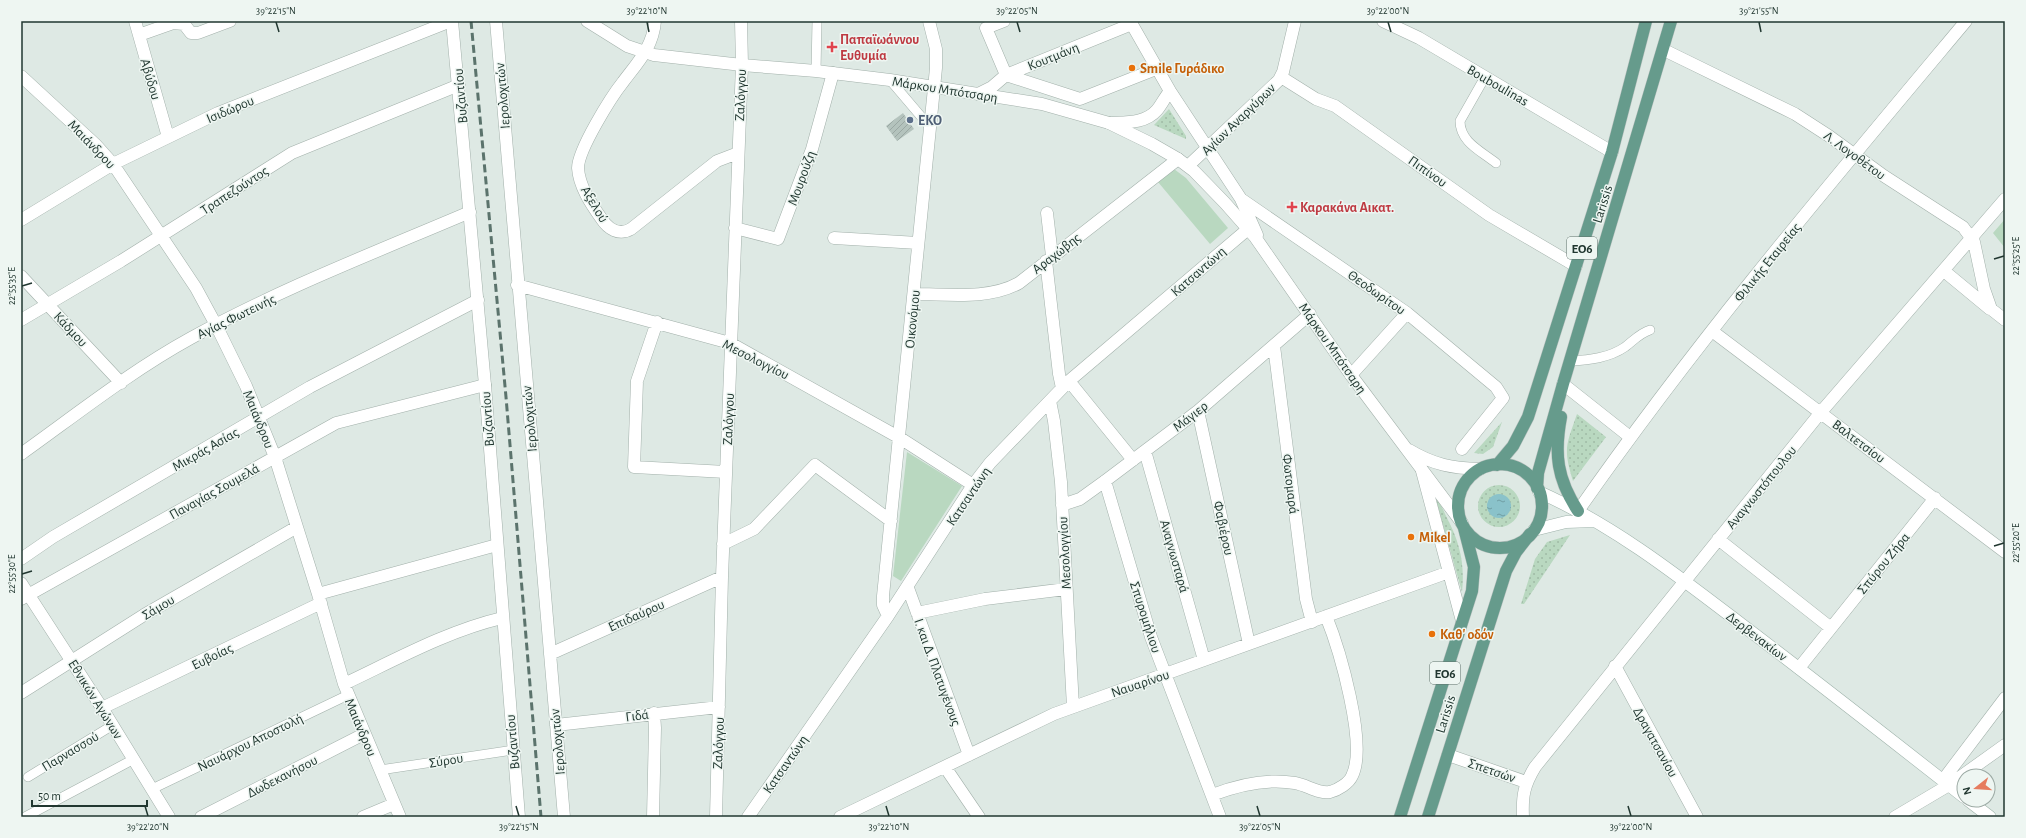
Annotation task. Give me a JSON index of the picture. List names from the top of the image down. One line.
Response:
{"streets":{"main road":["Larissis","ΕΟ6"],"street":["Κουτμάνη","Αβύδου","Bouboulinas","Μάρκου Μπότσαρη","Ζαλόγγου","Βυζαντίου","Ιερολοχιτών","Ισιδώρου","Αγίων Αναργύρων","Μαιάνδρου","Λ. Λογοθέτου","Πιπίνου","Μουρούζη","Τραπεζούντος","Αξελού","Αραχώβης","Φιλικής Εταιρείας","Κατσαντώνη","Θεοδωρίτου","Αγίας Φωτεινής","Οικονόμου","Κάδμου","Μεσολογγίου","Μάγιερ","Βαλτετσίου","Μικράς Ασίας","Φωτομαρά","Αναγνωστόπουλου","Παναγίας Σουμελά","Φαβιέρου","Αναγνωσταρά","Σπύρου Ζήρα","Σάμου","Επιδαύρου","Σπυρομήλιου","Δερβενακίων","Ευβοίας","Ι. και Δ. Πλατυγένους","Ναυαρίνου","Εθνικών Αγώνων","Γιδά","Ναυάρχου Αποστολή","Δραγατσανίου","Σπετσών","Δωδεκανήσου"],"lane":["Παρνασσού","Σύρου"]},"crossings":[["Κουτμάνη","Μάρκου Μπότσαρη"],["Αβύδου","Ισιδώρου"],["Bouboulinas","Larissis"],["Μάρκου Μπότσαρη","Ζαλόγγου"],["Μάρκου Μπότσαρη","Αγίων Αναργύρων"],["Μάρκου Μπότσαρη","Μουρούζη"],["Μάρκου Μπότσαρη","Αξελού"],["Μάρκου Μπότσαρη","Larissis"],["Μάρκου Μπότσαρη","ΕΟ6"],["Μάρκου Μπότσαρη","Αραχώβης"],["Μάρκου Μπότσαρη","Κατσαντώνη"],["Μάρκου Μπότσαρη","Θεοδωρίτου"],["Μάρκου Μπότσαρη","Οικονόμου"],["Μάρκου Μπότσαρη","Μάγιερ"],["Μάρκου Μπότσαρη","Δερβενακίων"],["Ζαλόγγου","Μουρούζη"],["Ζαλόγγου","Αξελού"],["Ζαλόγγου","Μεσολογγίου"],["Ζαλόγγου","Επιδαύρου"],["Ζαλόγγου","Γιδά"],["Βυζαντίου","Ισιδώρου"],["Βυζαντίου","Τραπεζούντος"],["Βυζαντίου","Αγίας Φωτεινής"],["Βυζαντίου","Μικράς Ασίας"],["Βυζαντίου","Παναγίας Σουμελά"],["Βυζαντίου","Ευβοίας"],["Βυζαντίου","Ναυάρχου Αποστολή"],["Βυζαντίου","Σύρου"],["Ιερολοχιτών","Μεσολογγίου"],["Ιερολοχιτών","Επιδαύρου"],["Ιερολοχιτών","Γιδά"],["Ισιδώρου","Μαιάνδρου"],["Αγίων Αναργύρων","Πιπίνου"],["Αγίων Αναργύρων","Αραχώβης"],["Μαιάνδρου","Τραπεζούντος"],["Μαιάνδρου","Αγίας Φωτεινής"],["Μαιάνδρου","Μικράς Ασίας"],["Μαιάνδρου","Παναγίας Σουμελά"],["Μαιάνδρου","Σάμου"],["Μαιάνδρου","Ευβοίας"],["Μαιάνδρου","Ναυάρχου Αποστολή"],["Μαιάνδρου","Σύρου"],["Μαιάνδρου","Δωδεκανήσου"],["Λ. Λογοθέτου","Larissis"],["Λ. Λογοθέτου","Φιλικής Εταιρείας"],["Λ. Λογοθέτου","Αναγνωστόπουλου"],["Πιπίνου","Larissis"],["Τραπεζούντος","Κάδμου"],["Larissis","ΕΟ6"],["Larissis","Δερβενακίων"],["Larissis","Σπετσών"],["ΕΟ6","Δερβενακίων"],["Αραχώβης","Οικονόμου"],["Φιλικής Εταιρείας","Βαλτετσίου"],["Φιλικής Εταιρείας","Δερβενακίων"],["Κατσαντώνη","Οικονόμου"],["Κατσαντώνη","Μεσολογγίου"],["Κατσαντώνη","Ι. και Δ. Πλατυγένους"],["Αγίας Φωτεινής","Κάδμου"],["Οικονόμου","Μεσολογγίου"],["Μεσολογγίου","Μάγιερ"],["Μεσολογγίου","Ναυαρίνου"],["Μάγιερ","Φωτομαρά"],["Μάγιερ","Φαβιέρου"],["Μάγιερ","Αναγνωσταρά"],["Μάγιερ","Σπυρομήλιου"],["Βαλτετσίου","Αναγνωστόπουλου"],["Βαλτετσίου","Σπύρου Ζήρα"],["Φωτομαρά","Ναυαρίνου"],["Αναγνωστόπουλου","Δερβενακίων"],["Αναγνωστόπουλου","Δραγατσανίου"],["Αναγνωστόπουλου","Σπετσών"],["Παναγίας Σουμελά","Εθνικών Αγώνων"],["Φαβιέρου","Ναυαρίνου"],["Αναγνωσταρά","Ναυαρίνου"],["Σπύρου Ζήρα","Δερβενακίων"],["Σάμου","Εθνικών Αγώνων"],["Σπυρομήλιου","Ναυαρίνου"],["Ευβοίας","Εθνικών Αγώνων"],["Ι. και Δ. Πλατυγένους","Ναυαρίνου"],["Εθνικών Αγώνων","Ναυάρχου Αποστολή"],["Εθνικών Αγώνων","Παρνασσού"]],"places":{"health":["Παπαϊωάννου Ευθυμία","Καρακάνα Αικατ."],"other":["Smile Γυράδικο","EKO","Mikel","Καθ' οδόν"]},"scale_bar":"50 m","north":"left","coordinates":["39°22'15\"N","39°22'10\"N","39°22'05\"N","39°22'00\"N","39°21'55\"N","22°55'25\"E","22°55'35\"E","22°55'20\"E","22°55'30\"E","39°22'20\"N"]}
